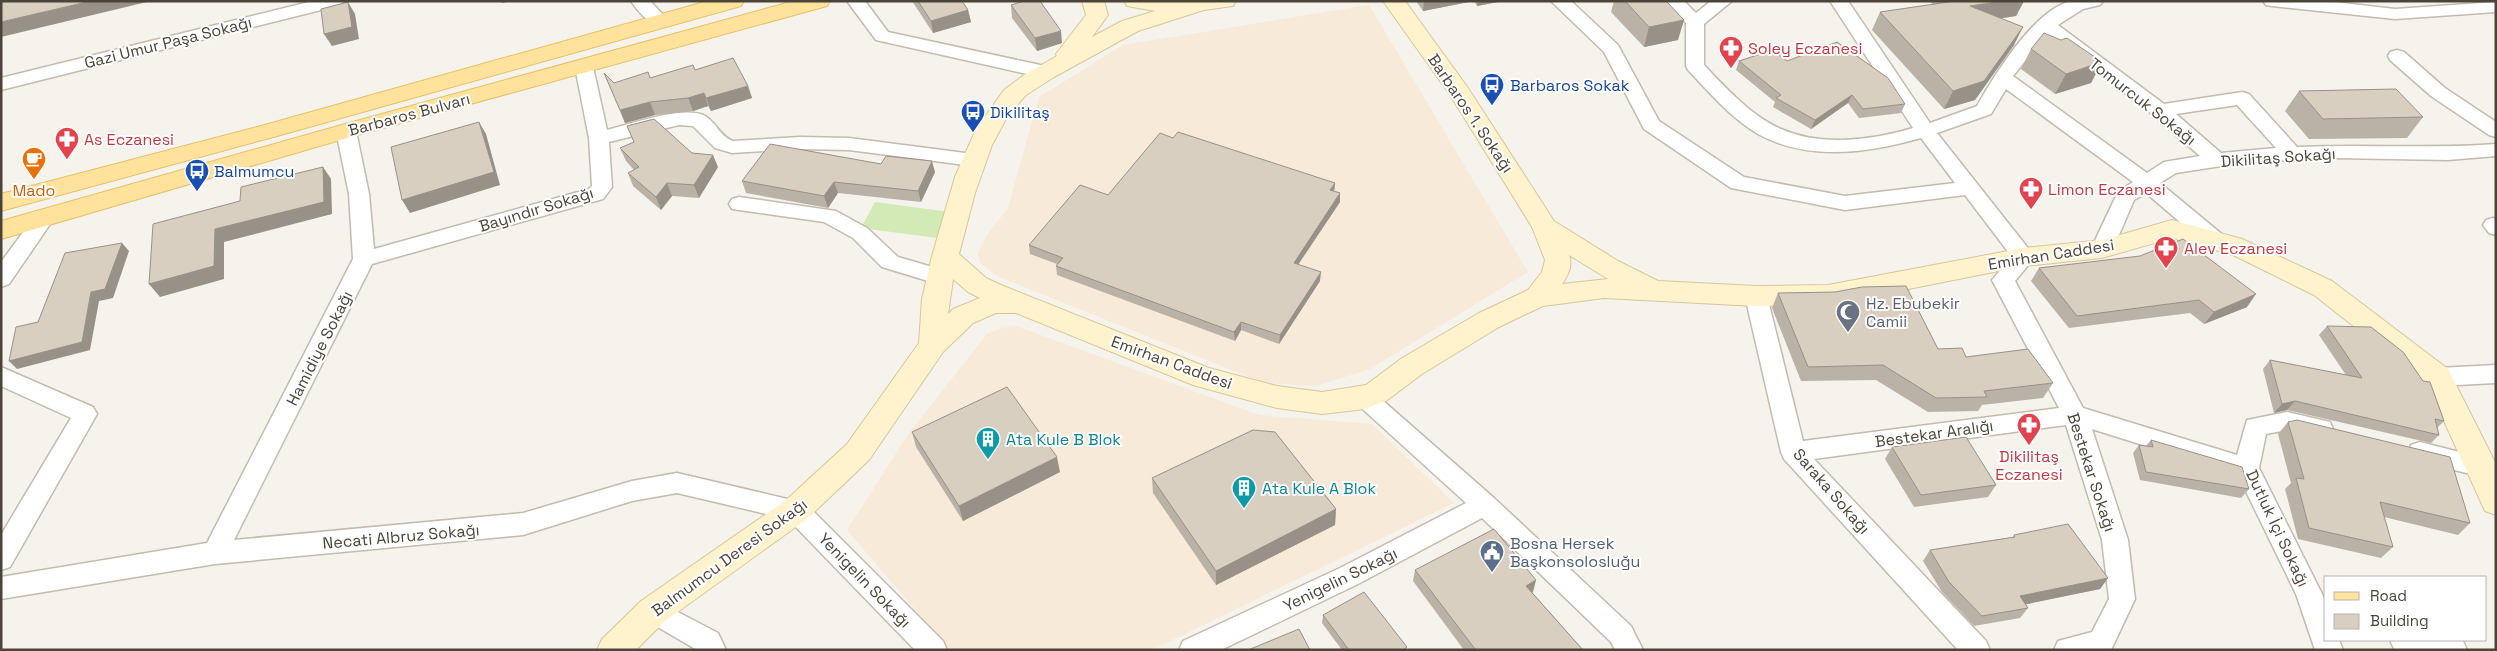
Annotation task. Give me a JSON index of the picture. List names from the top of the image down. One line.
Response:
{"streets":{"main road":["Barbaros Bulvarı"],"street":["Gazi Umur Paşa Sokağı","Tomurcuk Sokağı","Barbaros 1. Sokağı","Dikilitaş Sokağı","Bayındır Sokağı","Emirhan Caddesi","Hamidiye Sokağı","Bestekar Aralığı","Bestekar Sokağı","Saraka Sokağı","Dutluk İçi Sokağı","Necati Albruz Sokağı","Balmumcu Deresi Sokağı","Yenigelin Sokağı"]},"crossings":[["Tomurcuk Sokağı","Dikilitaş Sokağı"],["Barbaros Bulvarı","Bayındır Sokağı"],["Dikilitaş Sokağı","Emirhan Caddesi"],["Bayındır Sokağı","Hamidiye Sokağı"],["Emirhan Caddesi","Bestekar Sokağı"],["Emirhan Caddesi","Saraka Sokağı"],["Emirhan Caddesi","Balmumcu Deresi Sokağı"],["Hamidiye Sokağı","Necati Albruz Sokağı"],["Bestekar Aralığı","Bestekar Sokağı"],["Bestekar Aralığı","Saraka Sokağı"],["Necati Albruz Sokağı","Balmumcu Deresi Sokağı"],["Necati Albruz Sokağı","Yenigelin Sokağı"],["Balmumcu Deresi Sokağı","Yenigelin Sokağı"]],"places":{"pharmacy":["Soley Eczanesi","As Eczanesi","Limon Eczanesi","Alev Eczanesi","Dikilitaş Eczanesi"],"bus stop":["Barbaros Sokak","Dikilitaş","Balmumcu"],"cafe":["Mado"],"mosque":["Hz. Ebubekir Camii"],"building":["Ata Kule B Blok","Ata Kule A Blok"],"public building":["Bosna Hersek Başkonsolosluğu"]},"legend":["Road","Building"]}
